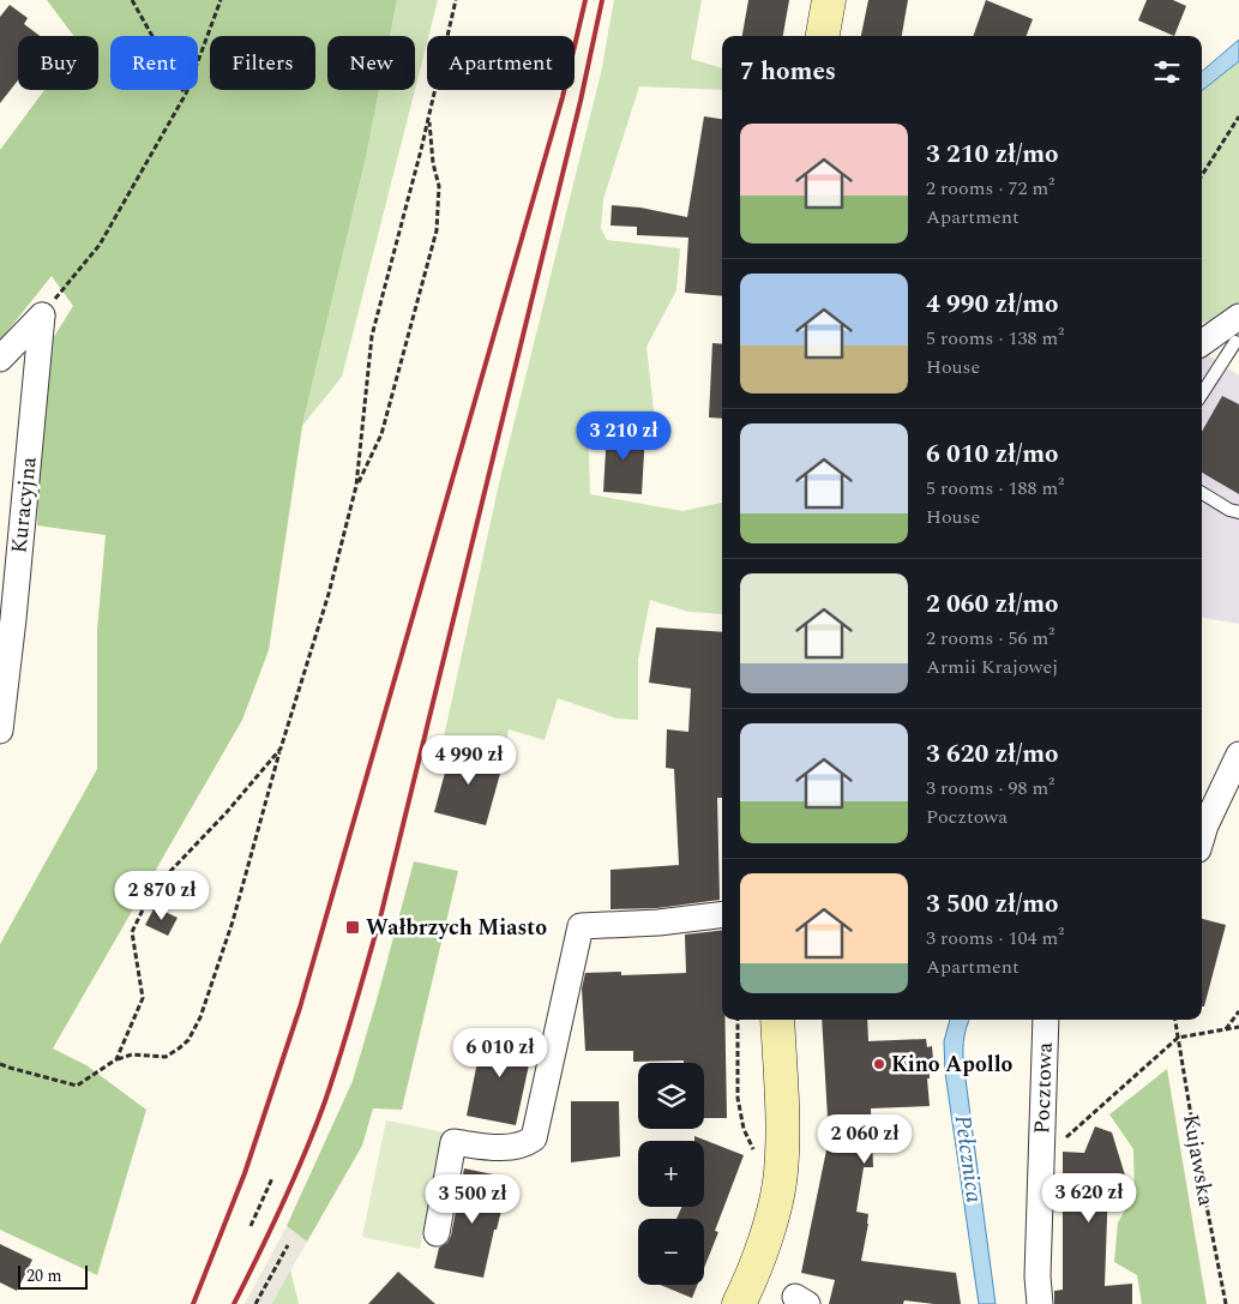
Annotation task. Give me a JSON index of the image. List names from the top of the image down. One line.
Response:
{"streets":{"street":["Kuracyjna","Pocztowa"],"path":["Kujawska"]},"water":["Pełcznica"],"places":{"transit":["Wałbrzych Miasto"],"other":["Kino Apollo"]},"scale_bar":"20 m","page":{"chip":["Buy","Rent","Filters","New","Apartment"],"heading":"7 homes","list":[{"name":"3 210 zł/mo","note":"2 rooms · 72 m² · Apartment"},{"name":"4 990 zł/mo","note":"5 rooms · 138 m² · House"},{"name":"6 010 zł/mo","note":"5 rooms · 188 m² · House"},{"name":"2 060 zł/mo","note":"2 rooms · 56 m² · Armii Krajowej"},{"name":"3 620 zł/mo","note":"3 rooms · 98 m² · Pocztowa"},{"name":"3 500 zł/mo","note":"3 rooms · 104 m² · Apartment"}],"price":["3 210 zł","4 990 zł","2 870 zł","6 010 zł","2 060 zł","3 620 zł","3 500 zł"],"map_buttons":["+","−"],"scale":"20 m"}}
